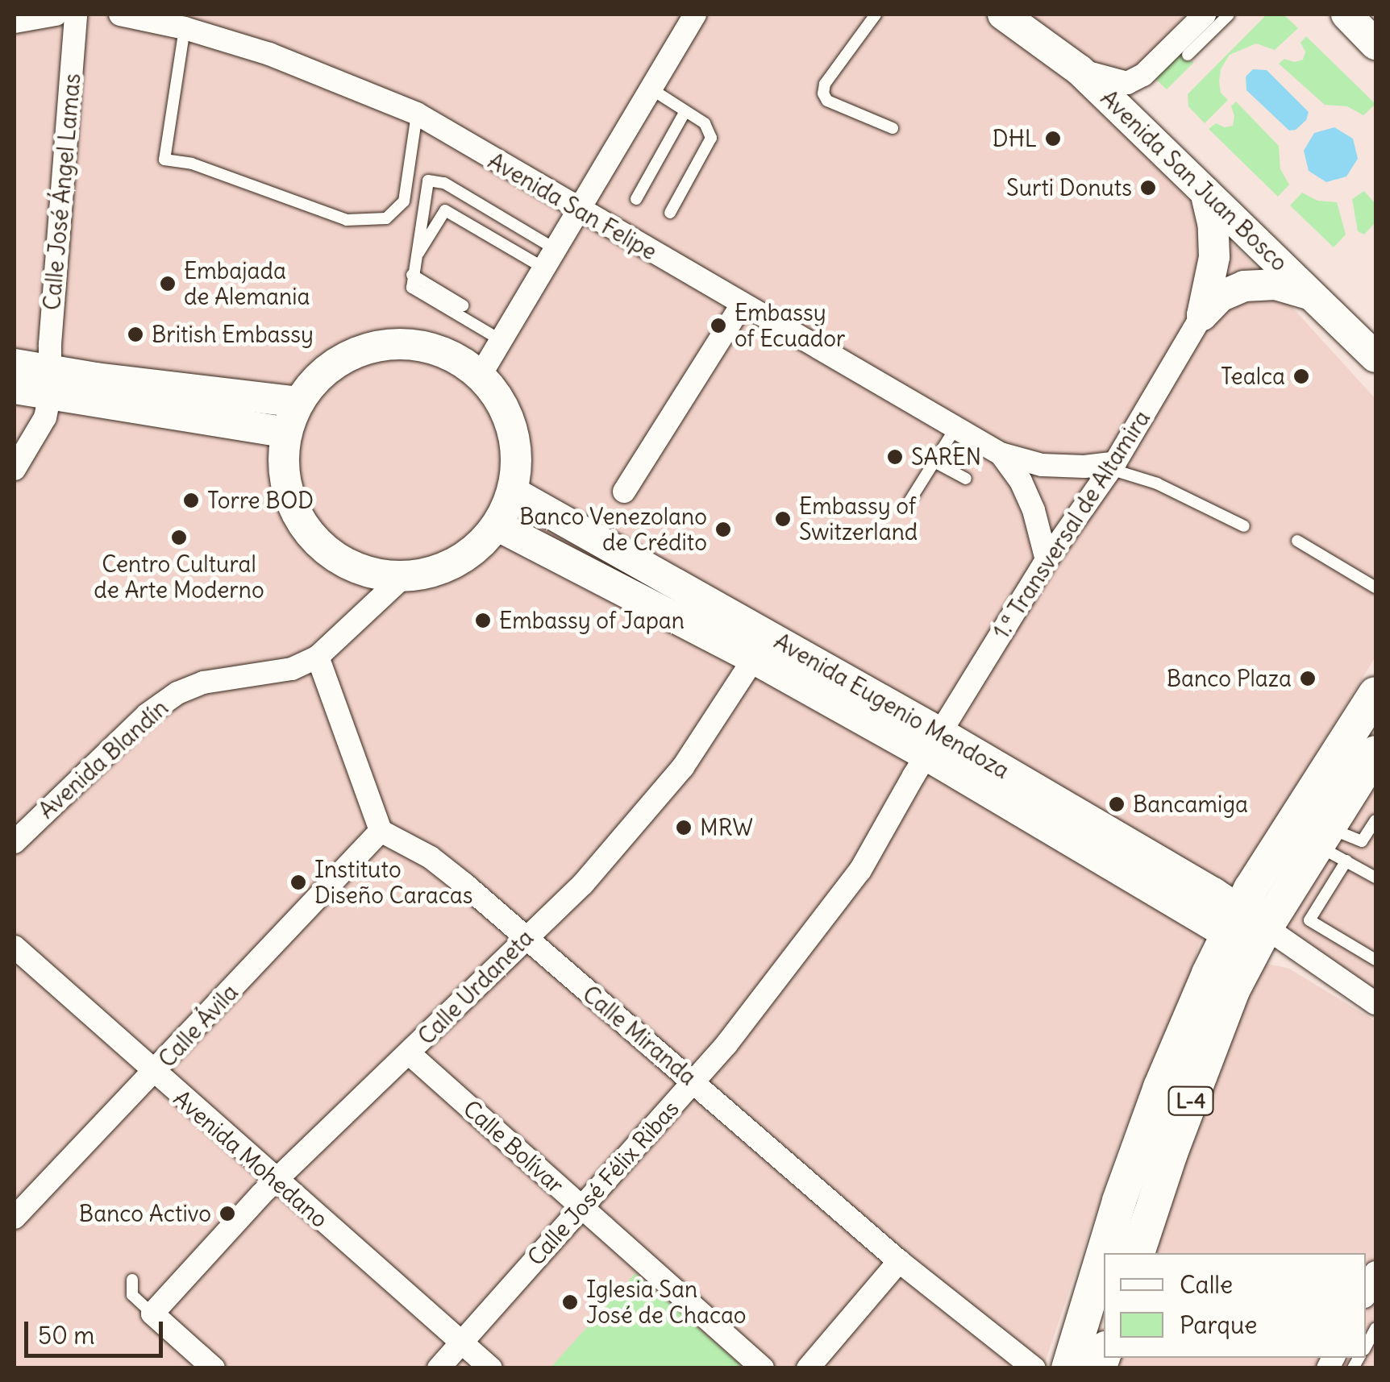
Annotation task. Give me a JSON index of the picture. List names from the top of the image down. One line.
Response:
{"streets":{"main road":["L-4"],"street":["Avenida San Juan Bosco","Calle José Ángel Lamas","Avenida San Felipe","1.ª Transversal de Altamira","Avenida Eugenio Mendoza","Avenida Blandín","Calle Urdaneta","Calle Ávila","Calle Miranda","Calle Bolívar","Avenida Mohedano","Calle José Félix Ribas"]},"crossings":[["Avenida San Felipe","1.ª Transversal de Altamira"],["1.ª Transversal de Altamira","Avenida Eugenio Mendoza"],["1.ª Transversal de Altamira","Calle José Félix Ribas"],["Avenida Eugenio Mendoza","Avenida Blandín"],["Avenida Eugenio Mendoza","Calle Urdaneta"],["Avenida Eugenio Mendoza","L-4"],["Avenida Eugenio Mendoza","Calle José Félix Ribas"],["Calle Urdaneta","Calle Miranda"],["Calle Urdaneta","Calle Bolívar"],["Calle Urdaneta","Avenida Mohedano"],["Calle Ávila","Calle Miranda"],["Calle Ávila","Avenida Mohedano"],["Calle Miranda","Calle José Félix Ribas"],["Calle Bolívar","Calle José Félix Ribas"],["Avenida Mohedano","Calle José Félix Ribas"]],"places":["DHL","Surti Donuts","Embajada de Alemania","Embassy of Ecuador","British Embassy","Tealca","SAREN","Torre BOD","Embassy of Switzerland","Banco Venezolano de Crédito","Centro Cultural de Arte Moderno","Embassy of Japan","Banco Plaza","Bancamiga","MRW","Instituto Diseño Caracas","Banco Activo","Iglesia San José de Chacao"],"legend":["Calle","Parque"],"scale_bar":"50 m"}
